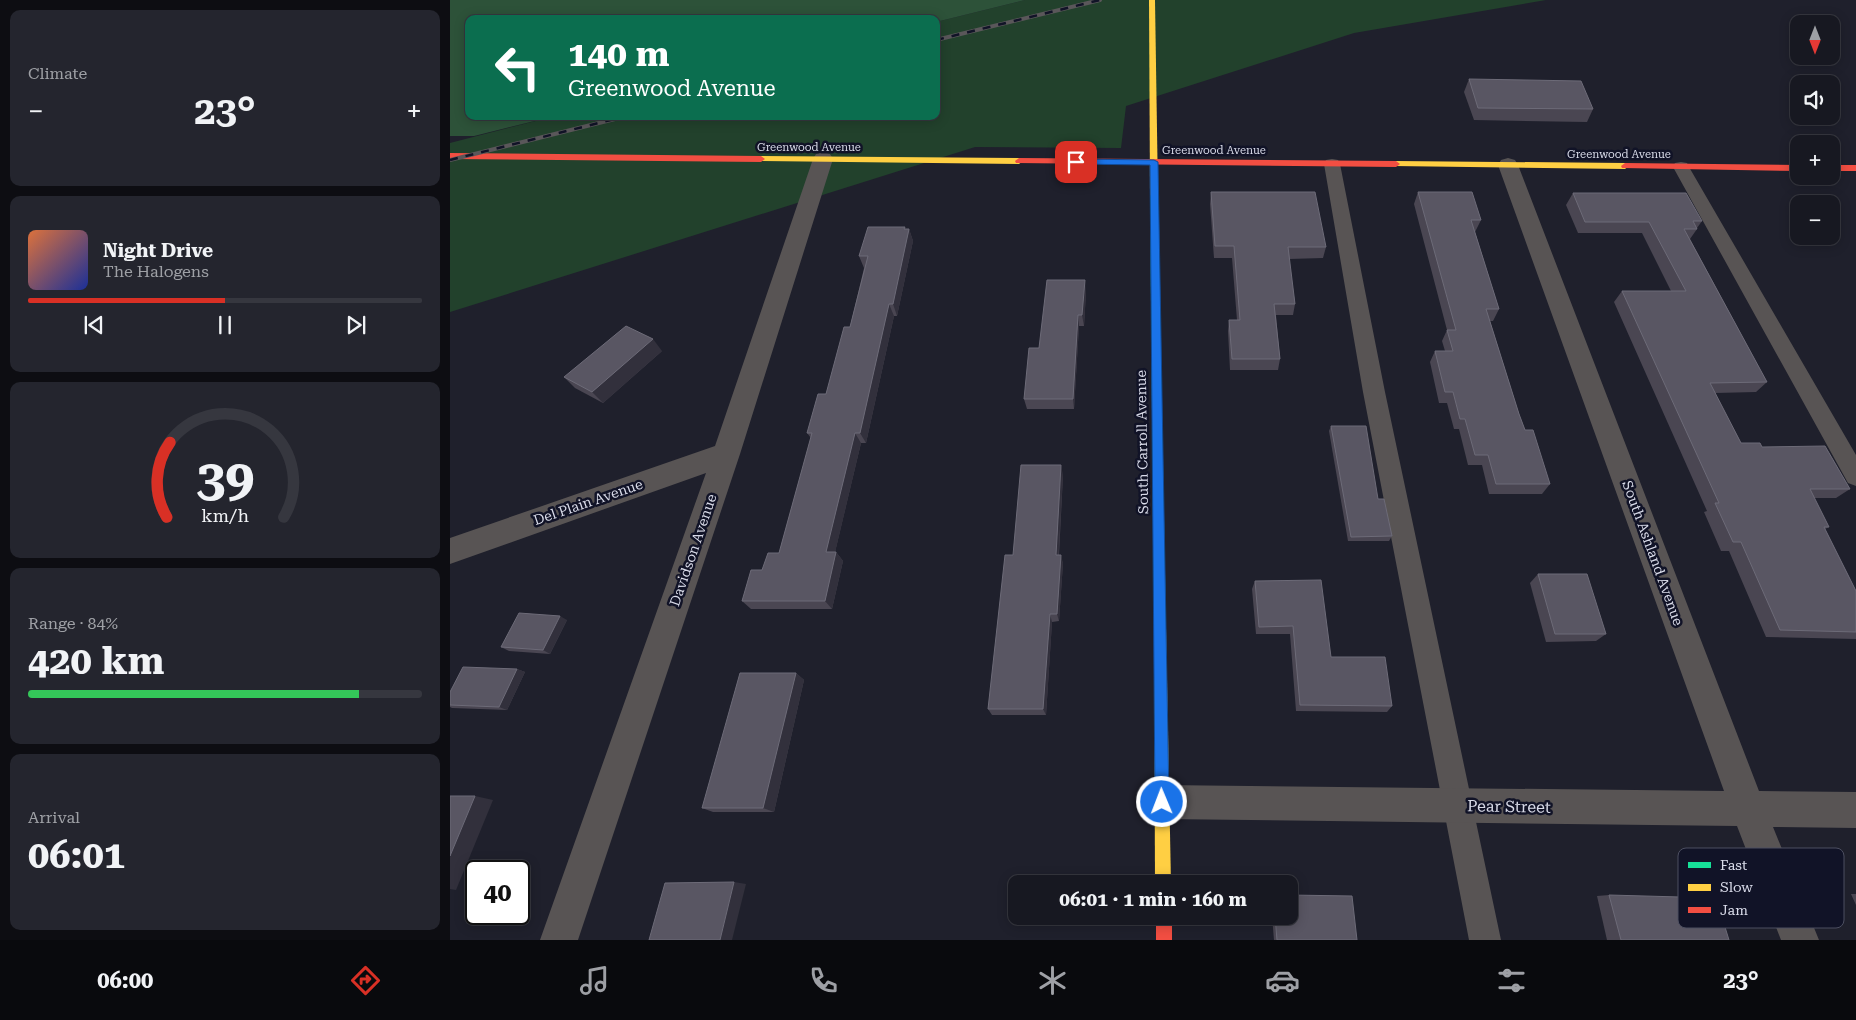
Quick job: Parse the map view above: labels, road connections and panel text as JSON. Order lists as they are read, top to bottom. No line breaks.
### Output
{"streets":{"street":["Greenwood Avenue","South Carroll Avenue","Del Plain Avenue","Davidson Avenue","South Ashland Avenue","Pear Street"]},"crossings":[["Greenwood Avenue","South Carroll Avenue"],["Greenwood Avenue","Davidson Avenue"],["Greenwood Avenue","South Ashland Avenue"],["South Carroll Avenue","Pear Street"],["Del Plain Avenue","Davidson Avenue"],["South Ashland Avenue","Pear Street"]],"legend":["Fast","Slow","Jam"],"north":"bottom","page":{"tile":["Climate",["Range · 84%","420 km"],["Arrival","06:01"]],"map_buttons":["+","−"],"turn":["140 m","Greenwood Avenue"],"heat":["−","23°","+"],"song":["Night Drive","The Halogens"],"limit":"40","trip":"06:01 · 1 min · 160 m","tabs":["06:00","23°"],"gauge":["39","km/h"]}}
